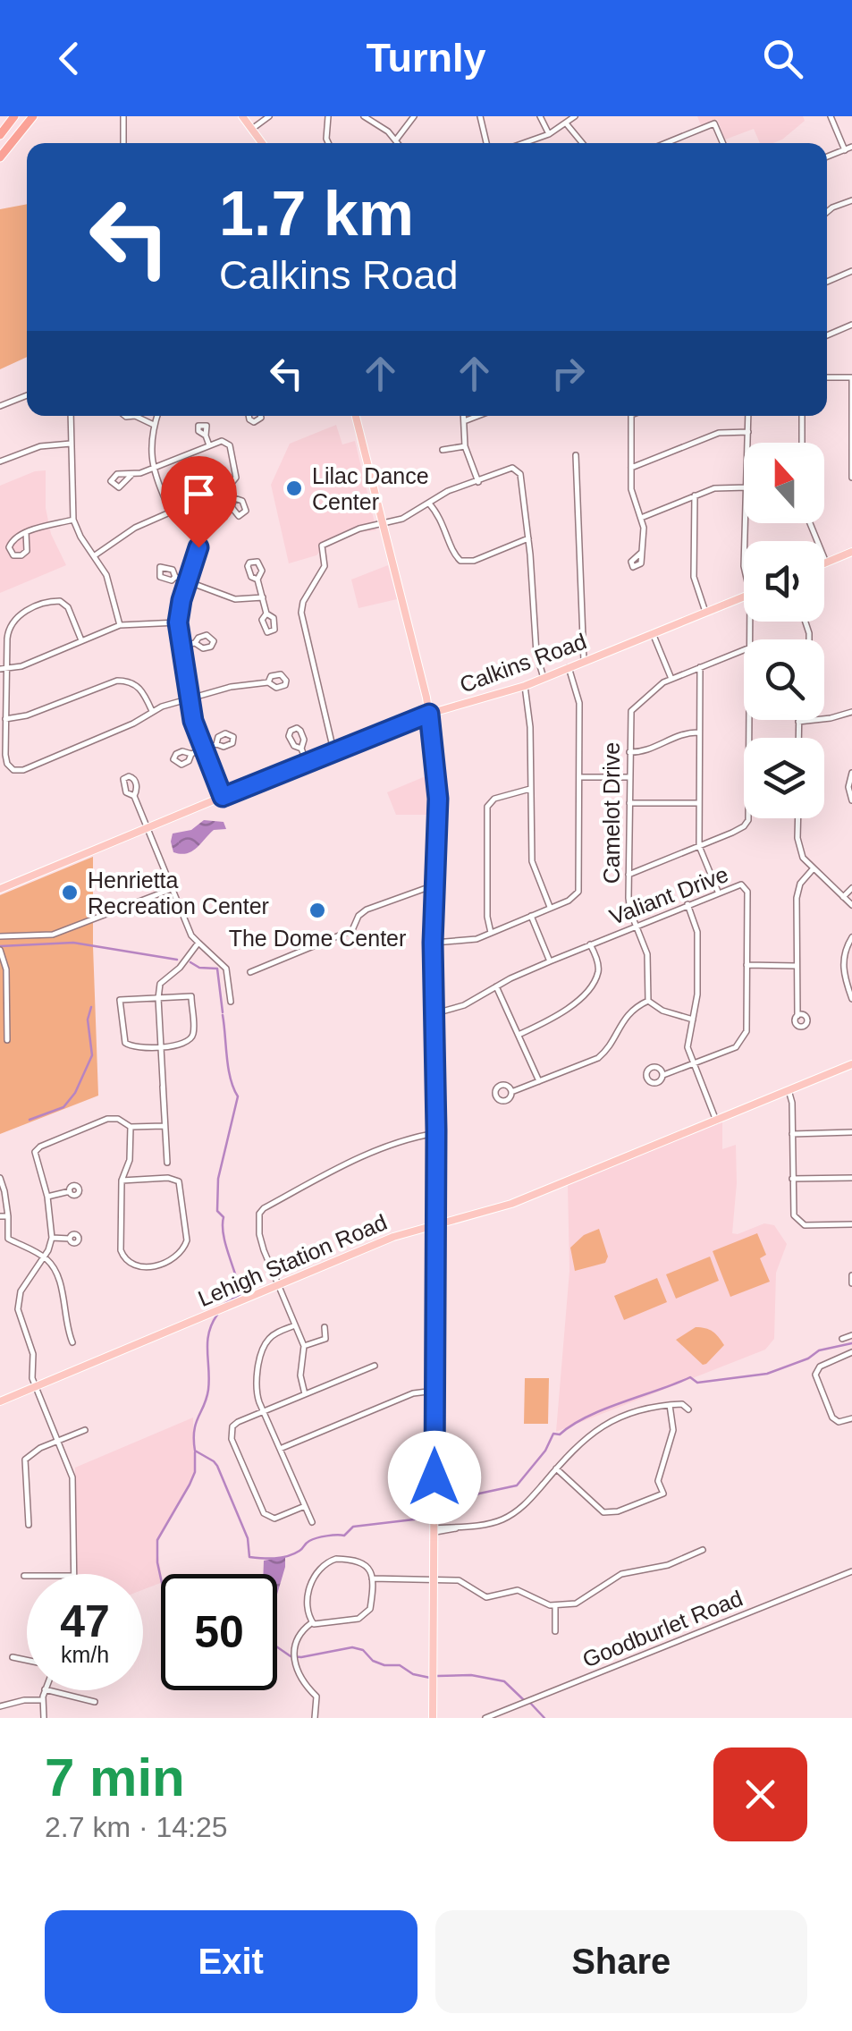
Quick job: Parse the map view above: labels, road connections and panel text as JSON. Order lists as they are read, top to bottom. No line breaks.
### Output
{"streets":{"main road":["Calkins Road","Lehigh Station Road"],"street":["Camelot Drive","Valiant Drive","Goodburlet Road"]},"crossings":[["Camelot Drive","Valiant Drive"]],"places":["Lilac Dance Center","Henrietta Recreation Center","The Dome Center"],"north":"top","page":{"header":"Turnly","turn":["1.7 km","Calkins Road"],"speed":"47 km/h","limit":"50","heading":["7 min","2.7 km · 14:25"],"buttons":["Exit","Share"]}}
